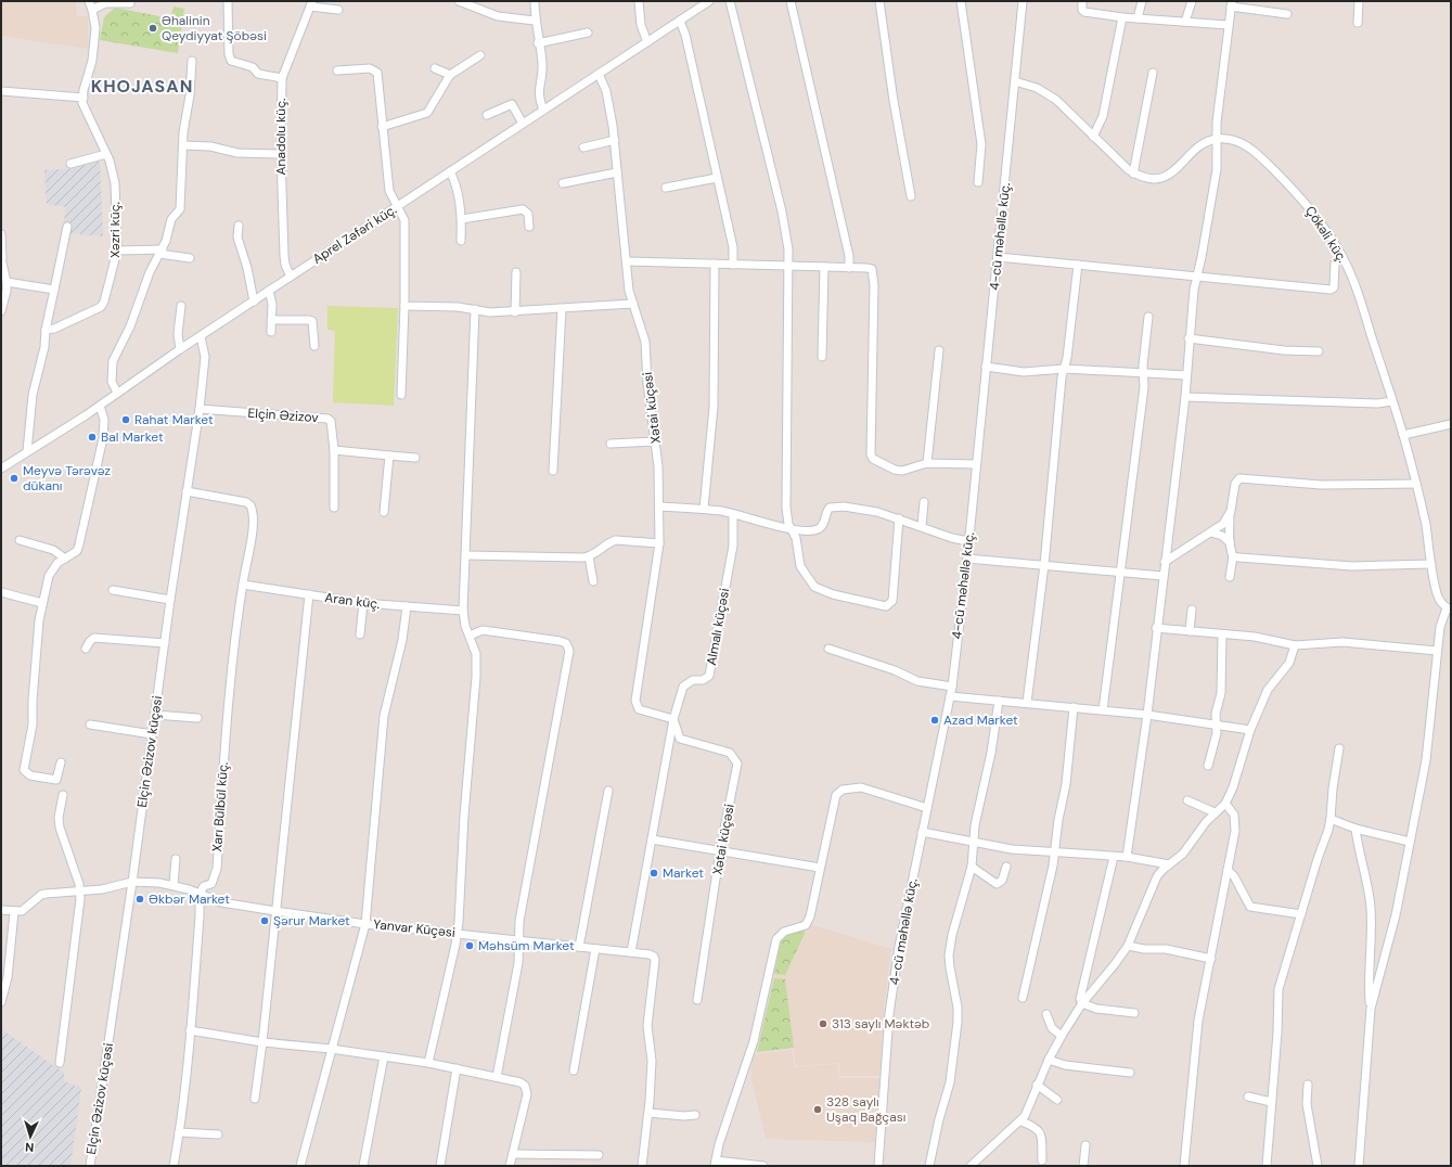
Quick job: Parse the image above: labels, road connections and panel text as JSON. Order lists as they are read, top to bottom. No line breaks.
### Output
{"streets":{"street":["Anadolu küç.","Xəzri küç.","Aprel Zəfəri küç.","Çökəli küç.","4-cü məhəllə küç.","Xətai küçəsi","Elçin Əzizov","Aran küç.","Almalı küçəsi","Elçin Əzizov küçəsi","Xarı Bülbül küç.","Yanvar Küçəsi"]},"crossings":[["Anadolu küç.","Aprel Zəfəri küç."],["Aprel Zəfəri küç.","Xətai küçəsi"],["Aprel Zəfəri küç.","Elçin Əzizov küçəsi"],["Xətai küçəsi","Almalı küçəsi"],["Elçin Əzizov","Elçin Əzizov küçəsi"],["Aran küç.","Xarı Bülbül küç."],["Elçin Əzizov küçəsi","Xarı Bülbül küç."],["Elçin Əzizov küçəsi","Yanvar Küçəsi"],["Xarı Bülbül küç.","Yanvar Küçəsi"]],"districts":["KHOJASAN"],"places":["Əhalinin Qeydiyyat Şöbəsi","Rahat Market","Bal Market","Meyvə Tərəvəz dükanı","Azad Market","Market","Əkbər Market","Şərur Market","Məhsüm Market","313 saylı Məktəb","328 saylı Uşaq Bağçası"],"north":"bottom"}
